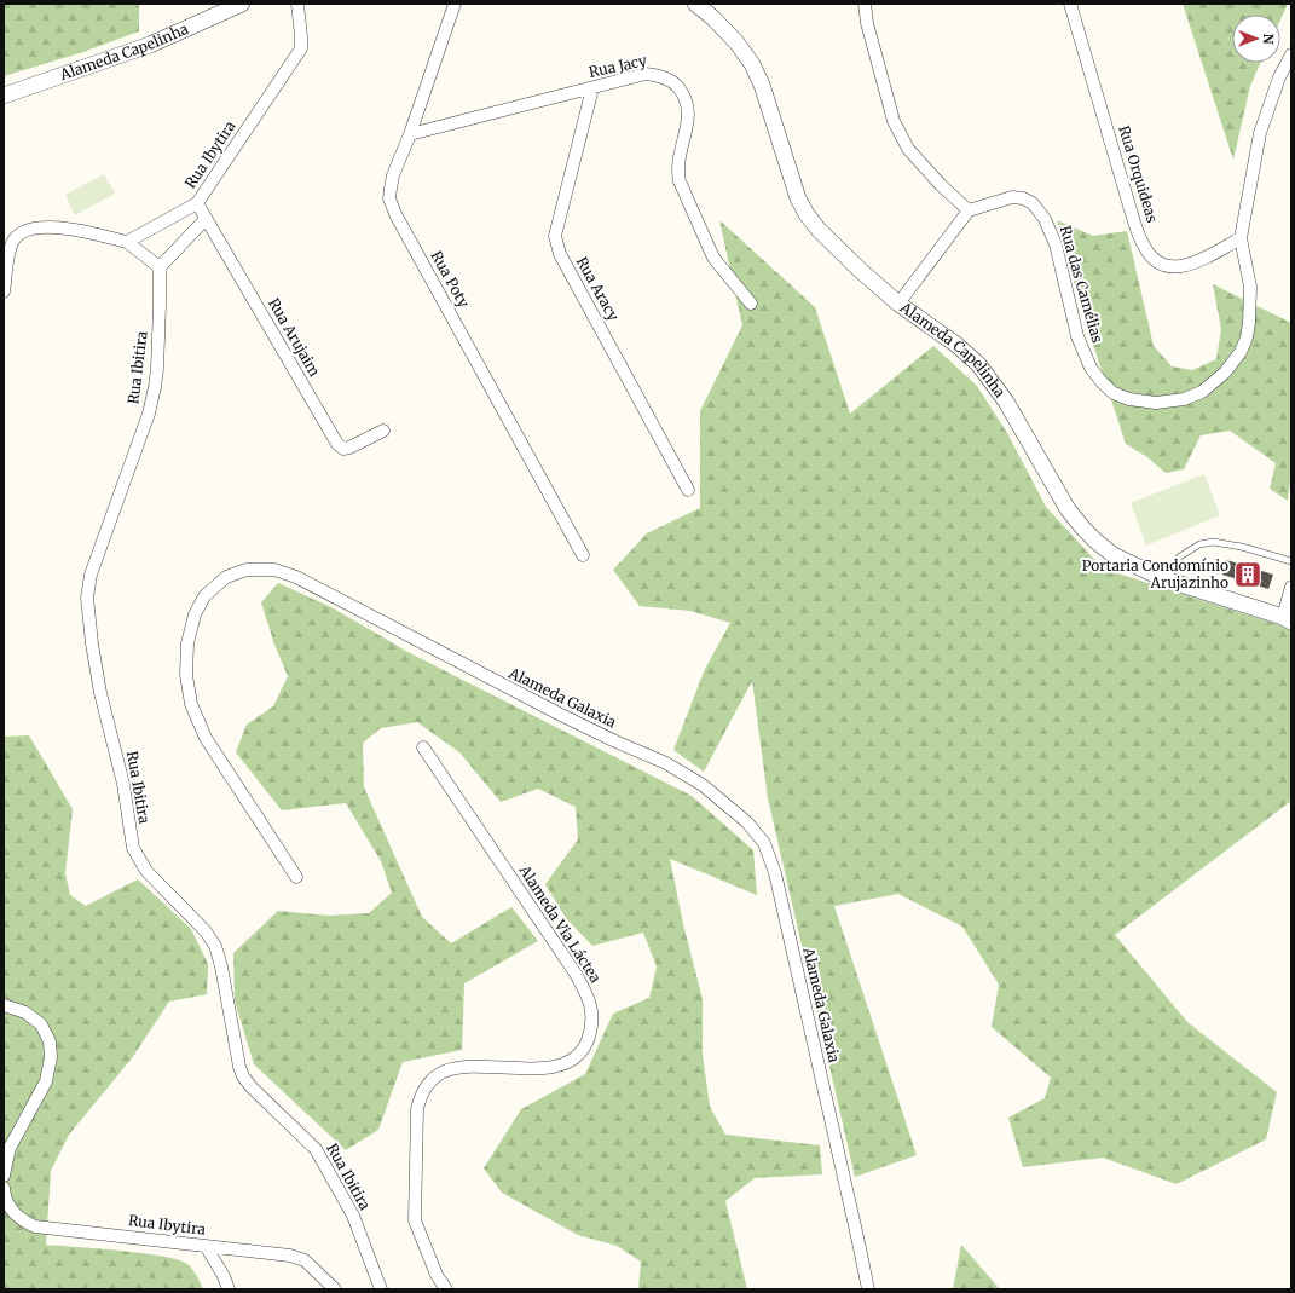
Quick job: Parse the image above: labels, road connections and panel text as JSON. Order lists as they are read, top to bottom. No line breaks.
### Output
{"streets":{"street":["Alameda Capelinha","Rua Jacy","Rua Ibytira","Rua Orquideas","Rua Poty","Rua das Camélias","Rua Aracy","Rua Arujaim","Rua Ibitira","Alameda Galaxia","Alameda Via Láctea"]},"crossings":[["Rua Jacy","Rua Poty"],["Rua Jacy","Rua Aracy"],["Rua Ibytira","Rua Arujaim"],["Rua Orquideas","Rua das Camélias"]],"places":{"building":["Portaria Condomínio Arujazinho"]},"north":"right"}
